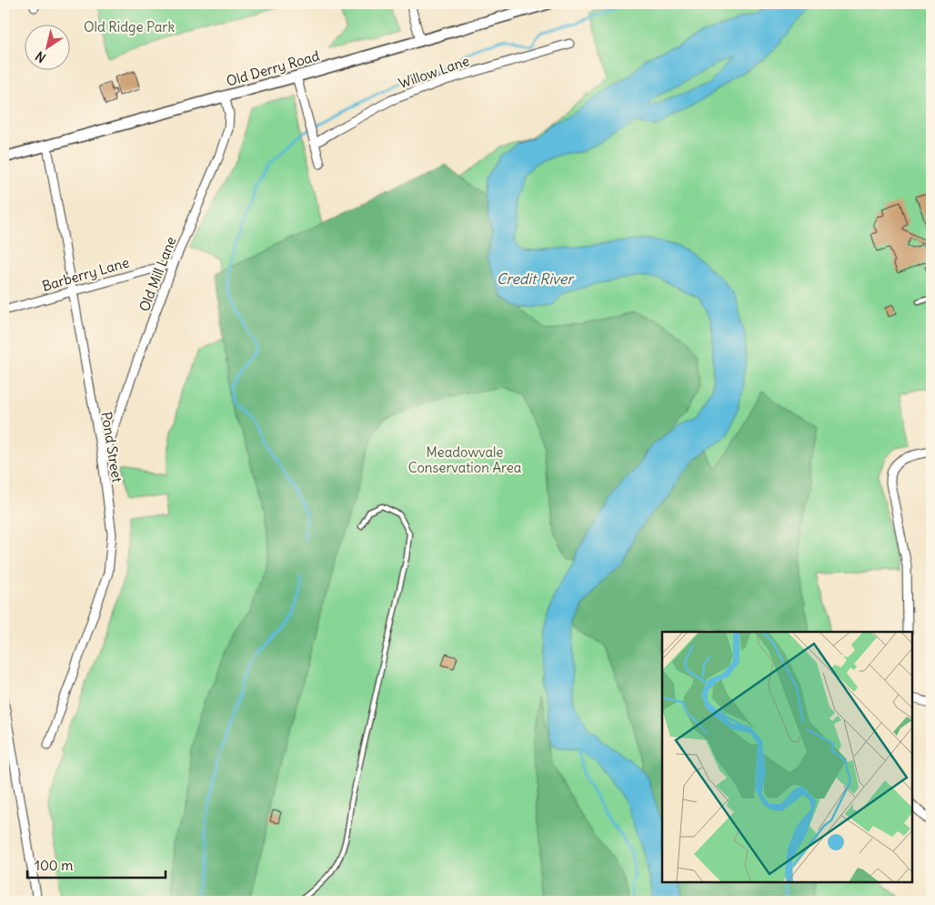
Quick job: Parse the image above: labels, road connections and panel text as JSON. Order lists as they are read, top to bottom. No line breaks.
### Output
{"streets":{"street":["Old Derry Road","Willow Lane","Barberry Lane","Old Mill Lane","Pond Street"]},"crossings":[["Old Derry Road","Old Mill Lane"],["Old Derry Road","Pond Street"],["Barberry Lane","Old Mill Lane"],["Barberry Lane","Pond Street"],["Old Mill Lane","Pond Street"]],"water":["Credit River"],"parks":["Old Ridge Park","Meadowvale Conservation Area"],"scale_bar":"100 m","north":"bottom left"}
